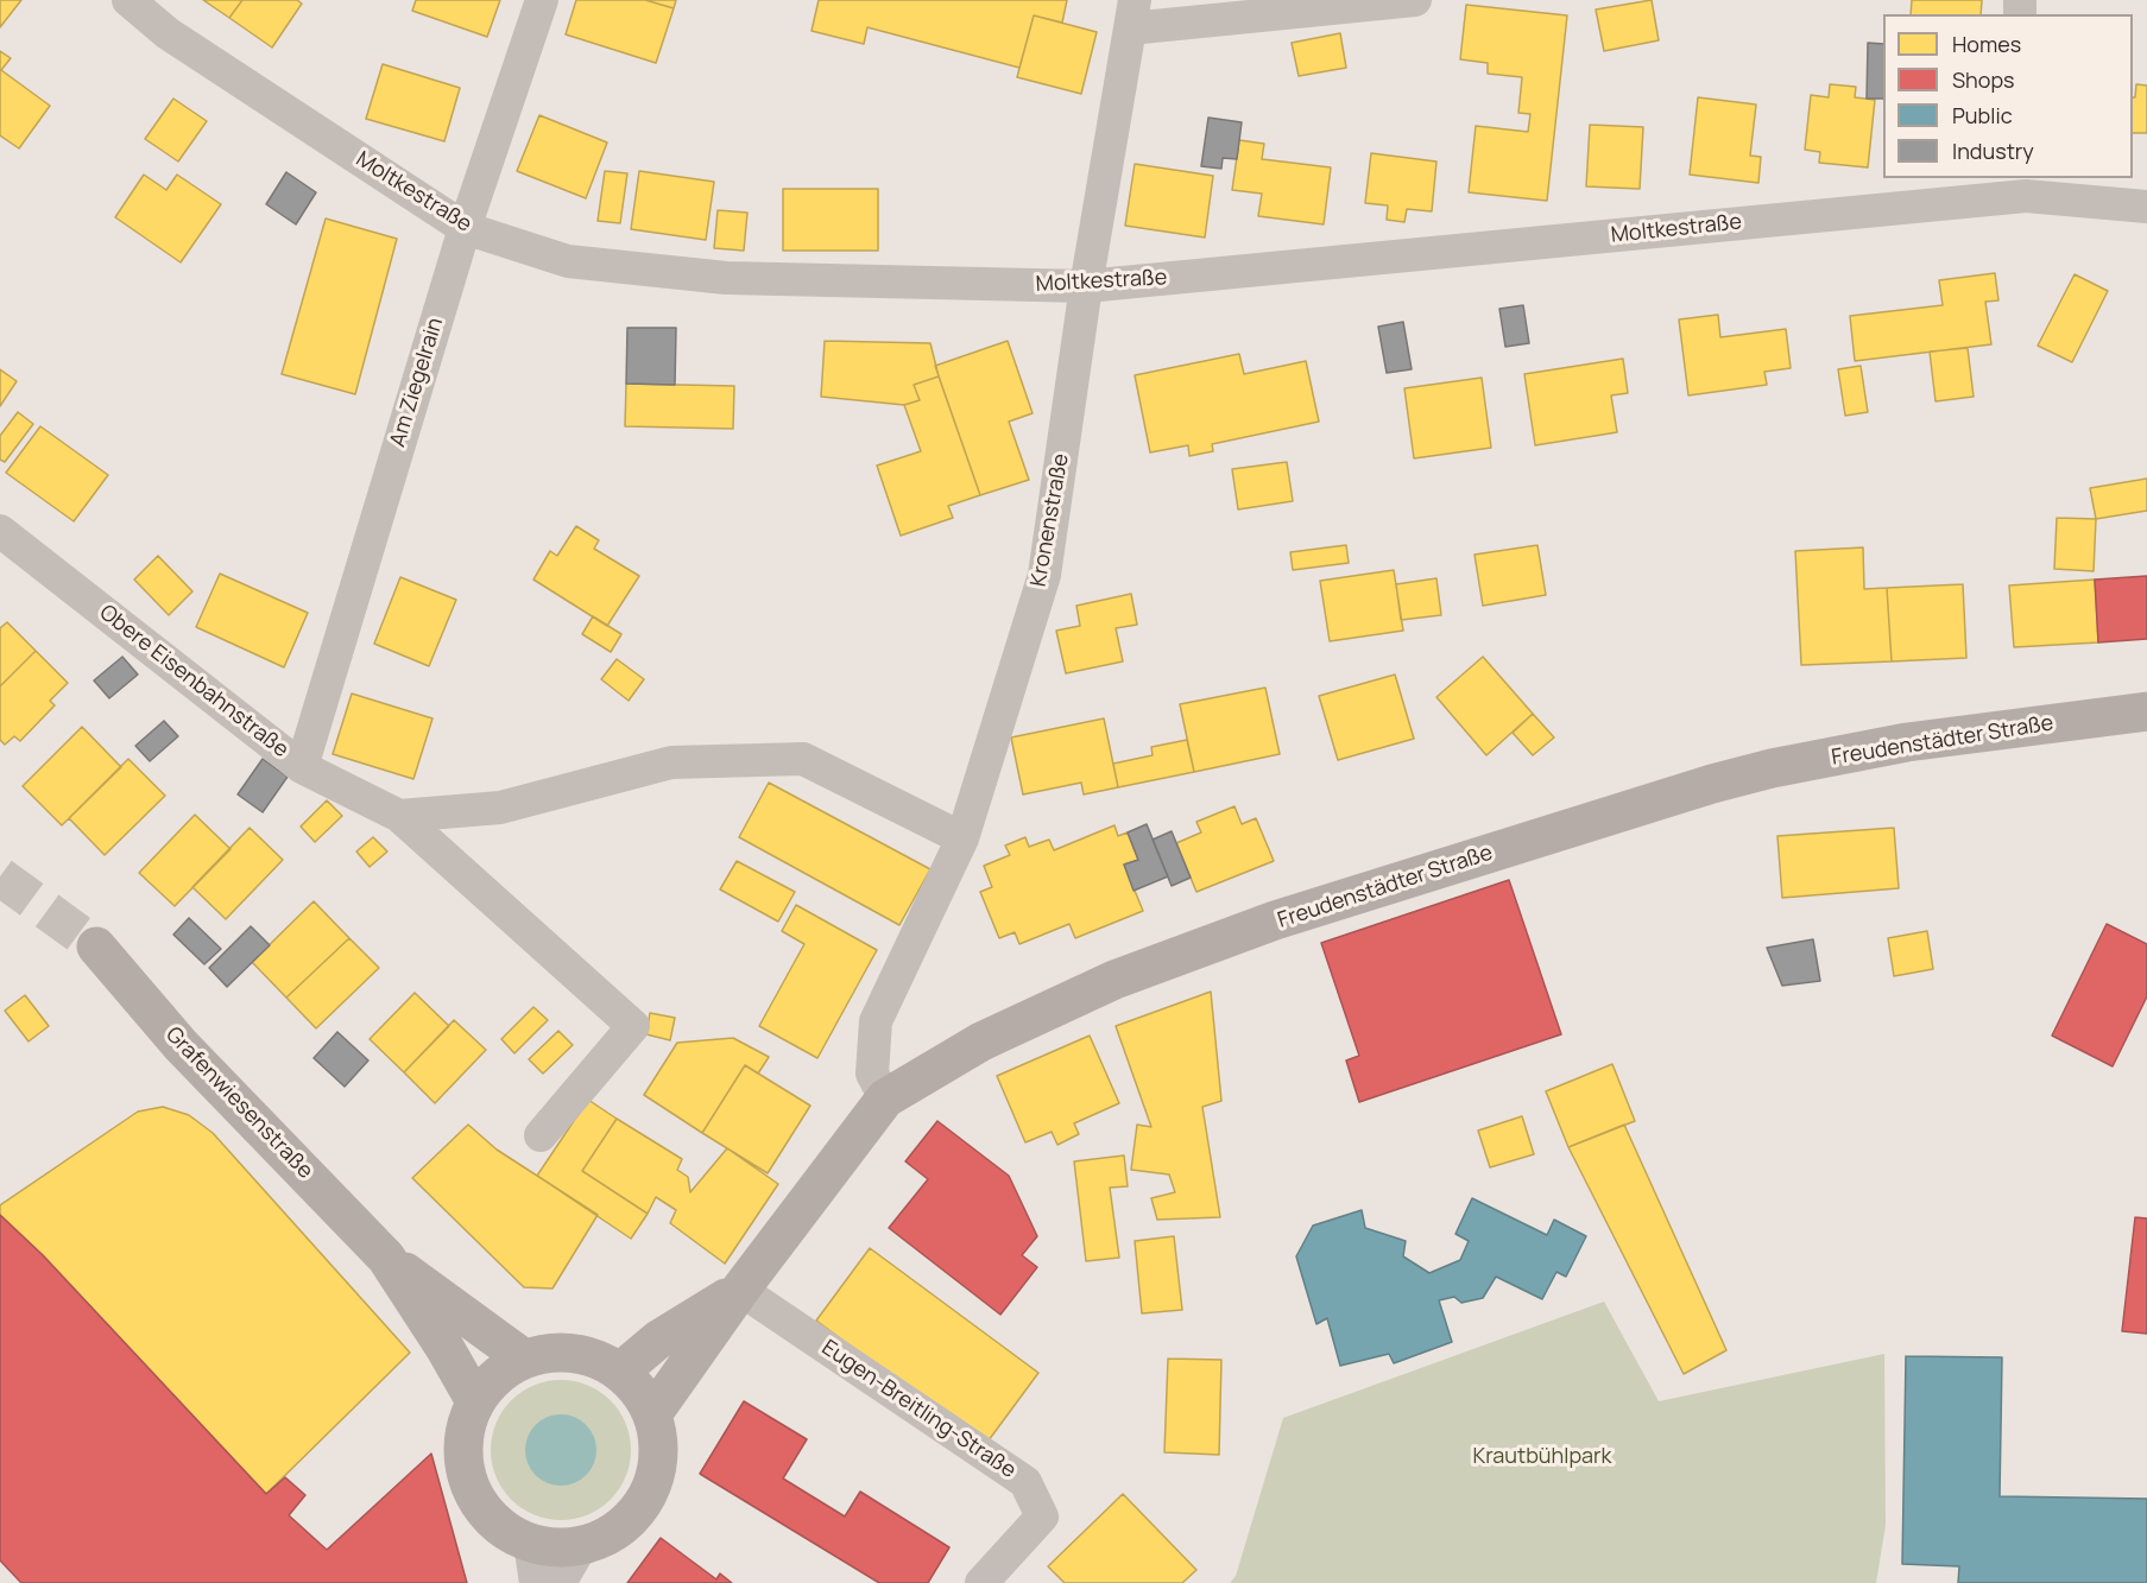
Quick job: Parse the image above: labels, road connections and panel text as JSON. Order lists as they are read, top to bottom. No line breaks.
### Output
{"streets":{"street":["Moltkestraße","Am Ziegelrain","Kronenstraße","Obere Eisenbahnstraße","Freudenstädter Straße","Grafenwiesenstraße","Eugen-Breitling-Straße"]},"crossings":[["Moltkestraße","Am Ziegelrain"],["Moltkestraße","Kronenstraße"],["Am Ziegelrain","Obere Eisenbahnstraße"],["Kronenstraße","Freudenstädter Straße"],["Freudenstädter Straße","Grafenwiesenstraße"],["Freudenstädter Straße","Eugen-Breitling-Straße"]],"parks":["Krautbühlpark"],"legend":["Homes","Shops","Public","Industry"]}
